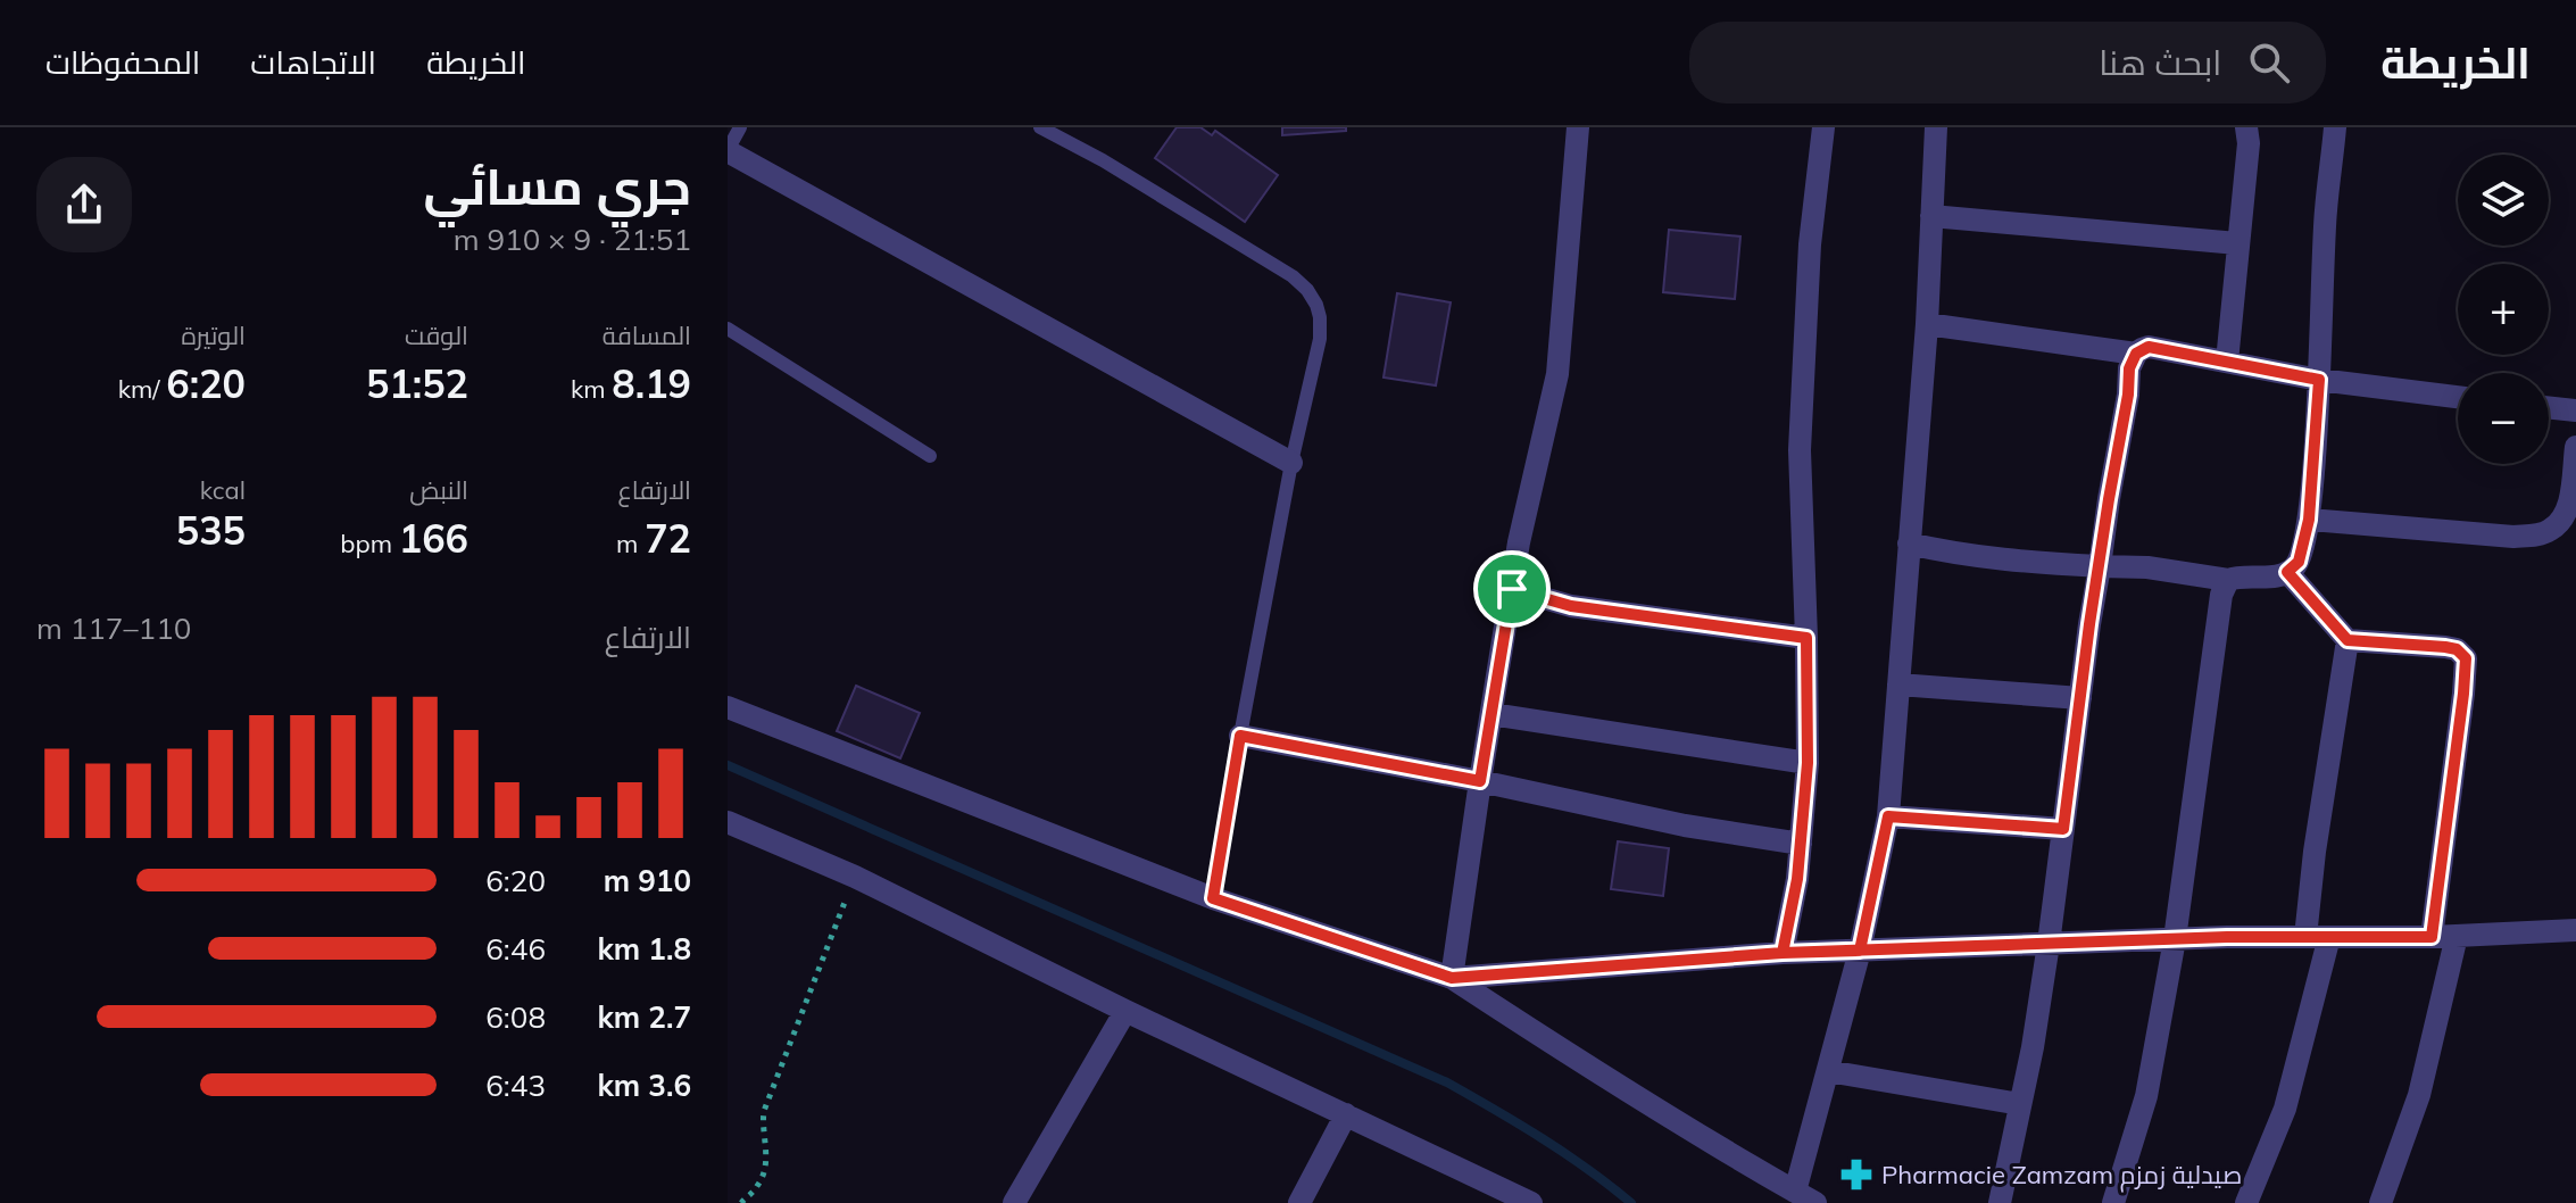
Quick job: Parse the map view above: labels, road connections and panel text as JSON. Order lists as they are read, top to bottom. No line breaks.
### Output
{"places":{"pharmacy":["Pharmacie Zamzam صيدلية زمزم"]},"page":{"header":"الخريطة","search":"ابحث هنا","nav":["الخريطة","الاتجاهات","المحفوظات"],"heading":["جري مسائي","21:51 · 9 × 910 m"],"map_buttons":["+","−"],"stats":[["المسافة","8.19 km"],["الوقت","51:52"],["الوتيرة","6:20 /km"],["الارتفاع","72 m"],["النبض","166 bpm"],["kcal","535"]],"chart":["الارتفاع","110–117 m"],"list":[{"name":"910 m","note":"6:20"},{"name":"1.8 km","note":"6:46"},{"name":"2.7 km","note":"6:08"},{"name":"3.6 km","note":"6:43"}]}}
